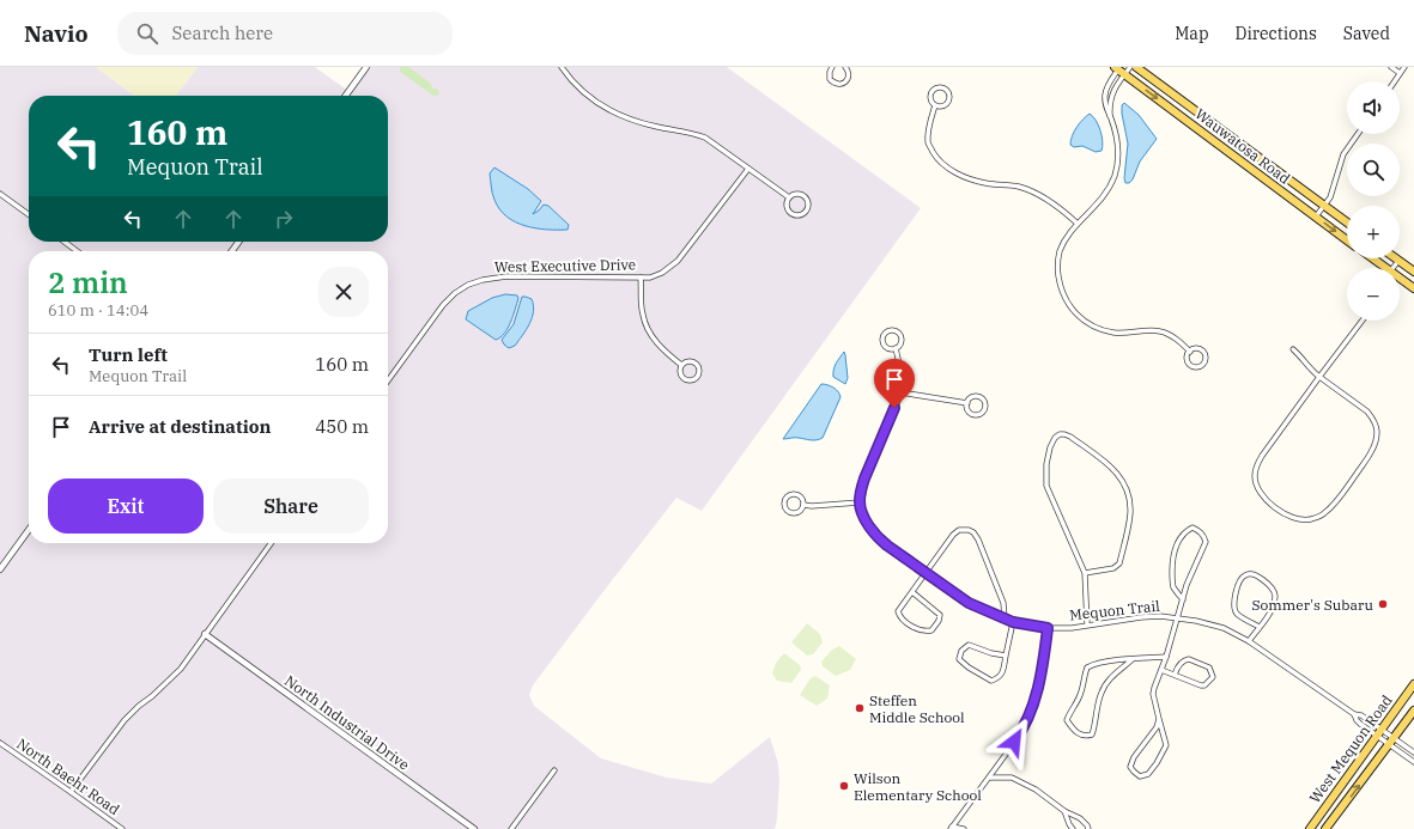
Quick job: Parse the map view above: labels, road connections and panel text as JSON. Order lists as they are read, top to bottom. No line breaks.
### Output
{"streets":{"main road":["Wauwatosa Road","West Mequon Road"],"street":["West Executive Drive","Mequon Trail","North Industrial Drive","North Baehr Road"]},"crossings":[["Mequon Trail","West Mequon Road"]],"places":["Sommer's Subaru","Steffen Middle School","Wilson Elementary School"],"page":{"header":"Navio","search":"Search here","nav":["Map","Directions","Saved"],"map_buttons":["+","−"],"turn":["160 m","Mequon Trail"],"heading":["2 min","610 m · 14:04"],"list":[{"name":"Turn left","note":"Mequon Trail","value":"160 m"},{"name":"Arrive at destination","value":"450 m"}],"buttons":["Exit","Share"]}}
